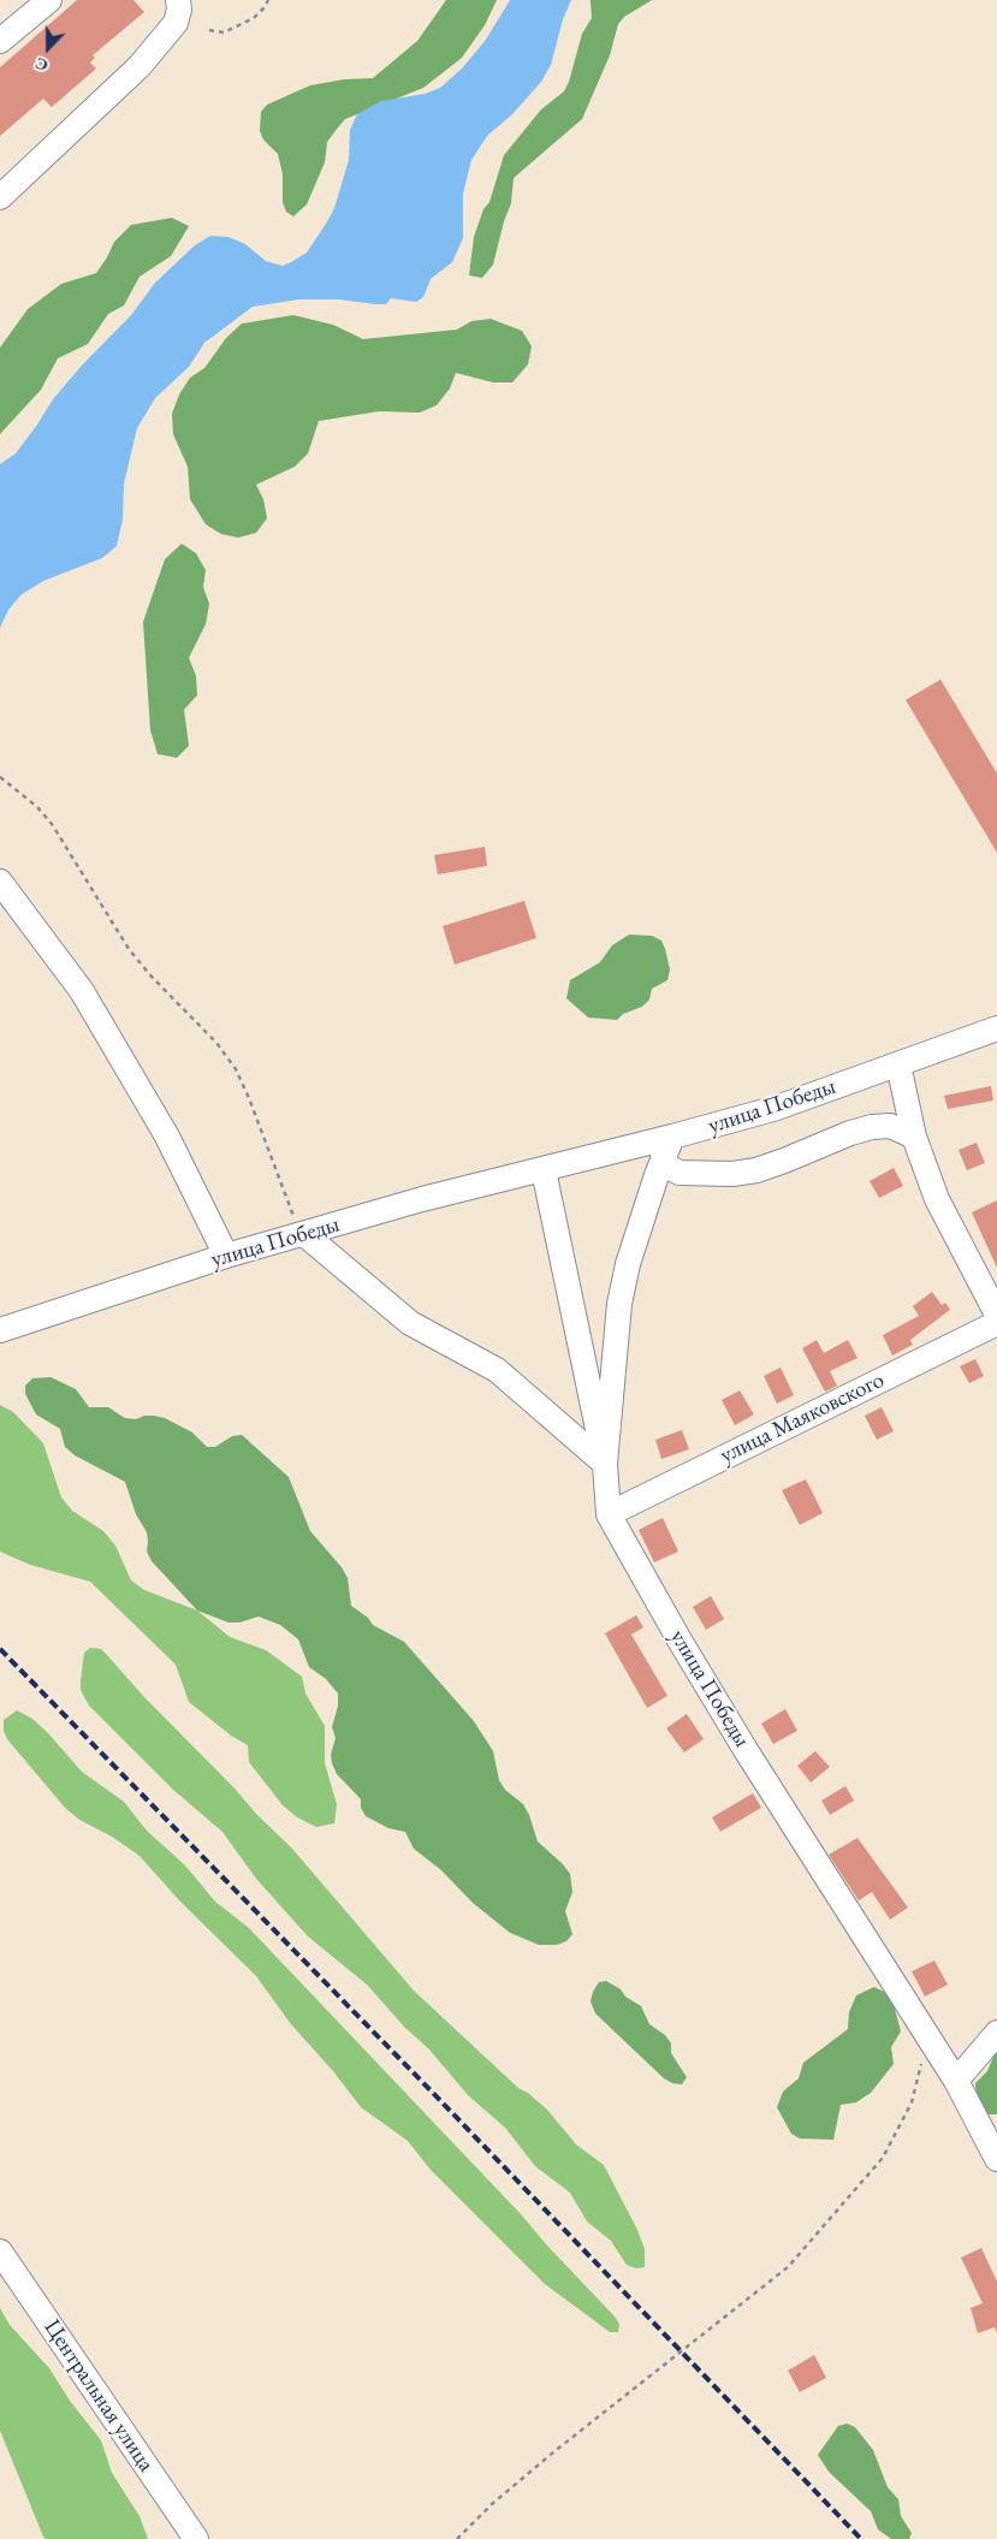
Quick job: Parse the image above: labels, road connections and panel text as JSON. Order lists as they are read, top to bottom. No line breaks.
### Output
{"streets":{"street":["улица Победы","улица Маяковского","Центральная улица"]},"crossings":[["улица Победы","улица Маяковского"]],"north":"bottom"}
